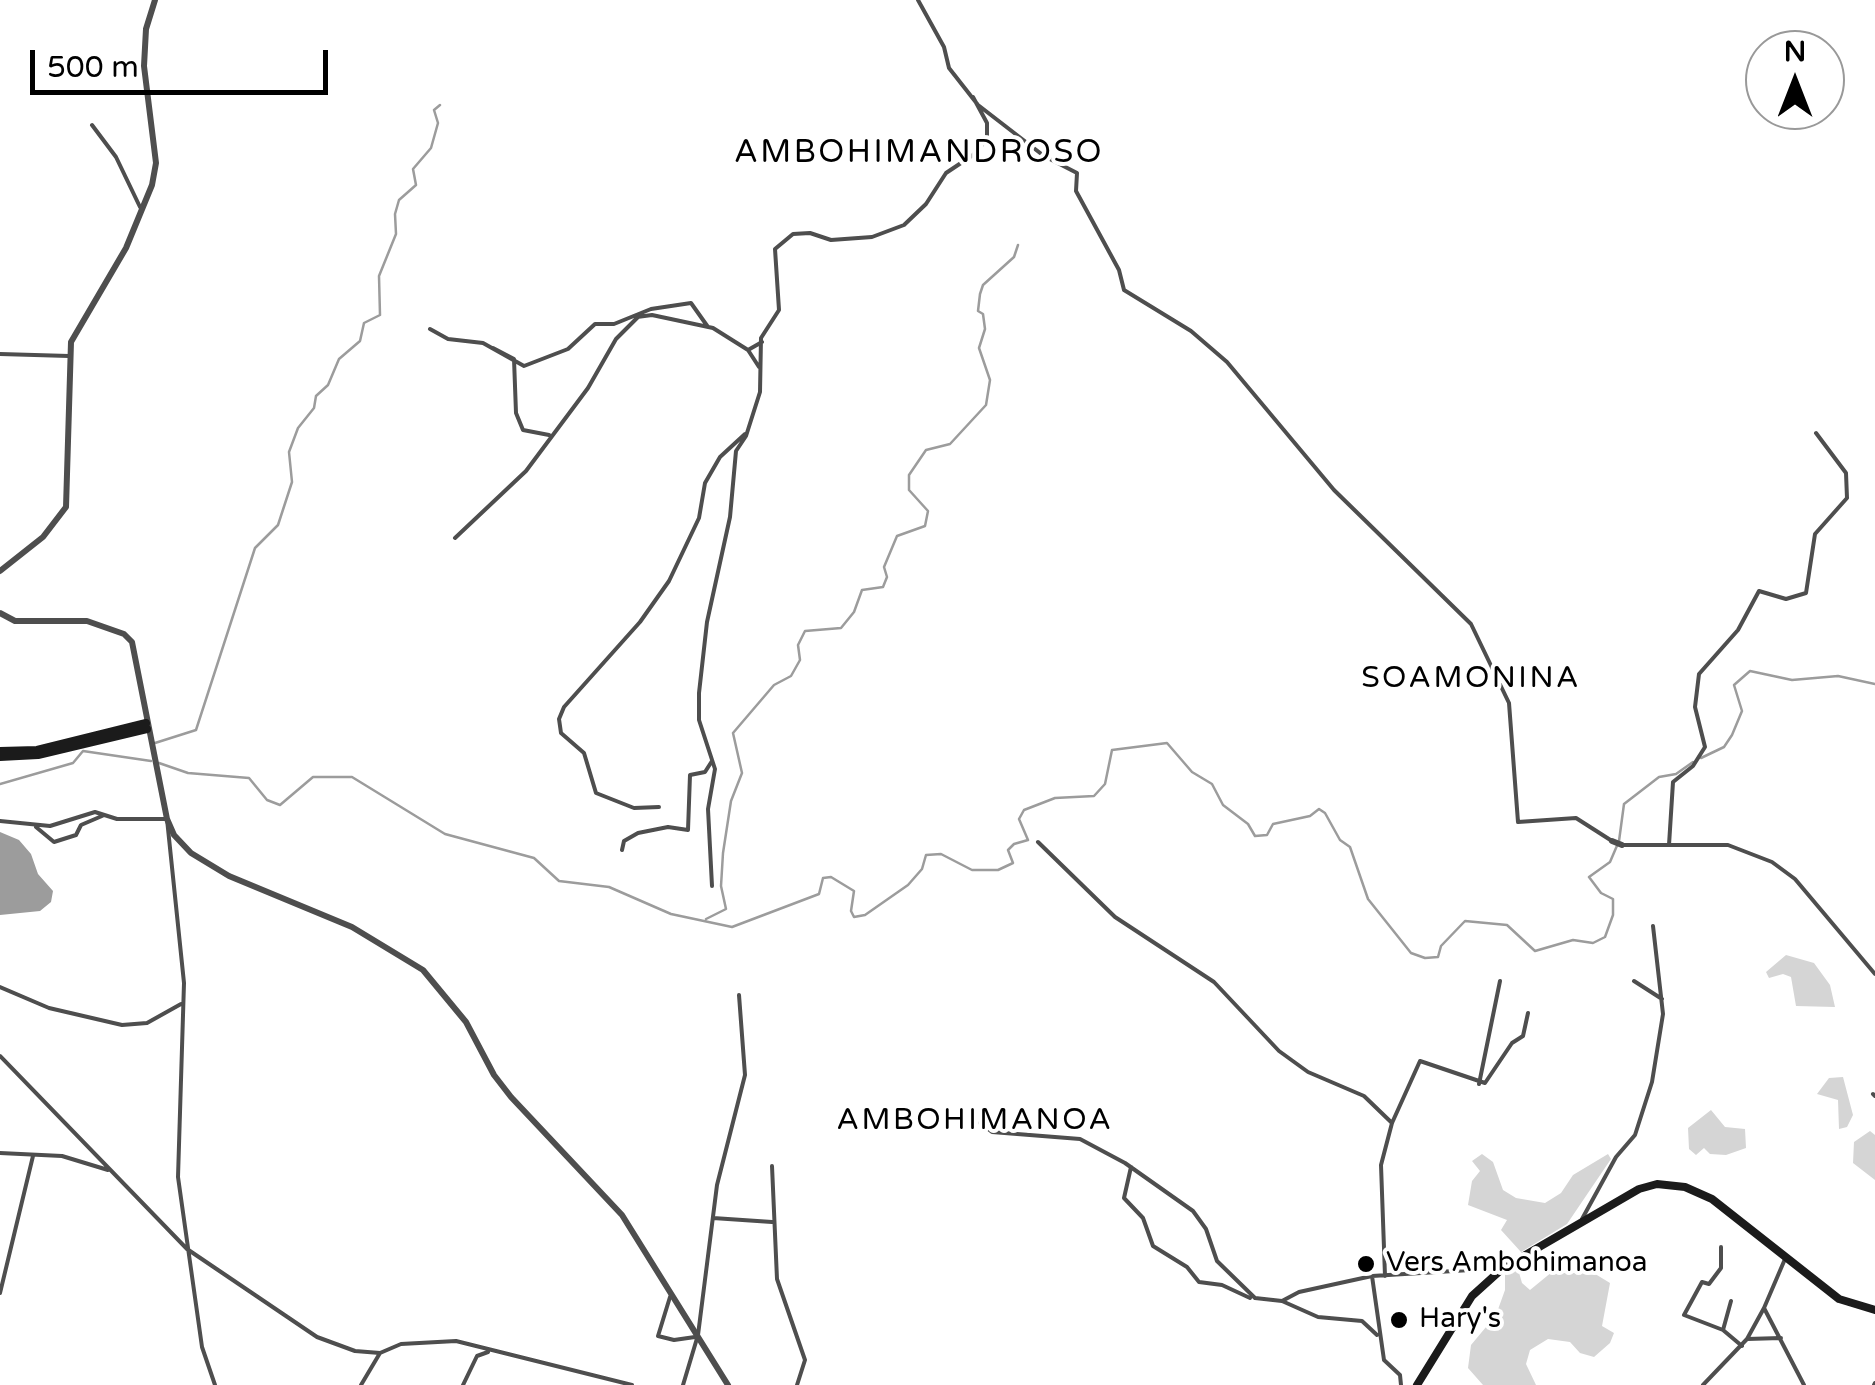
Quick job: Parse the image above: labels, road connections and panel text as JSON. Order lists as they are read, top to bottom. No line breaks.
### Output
{"districts":["AMBOHIMANDROSO","SOAMONINA","AMBOHIMANOA"],"places":["Vers Ambohimanoa","Hary's"],"scale_bar":"500 m","north":"top"}
